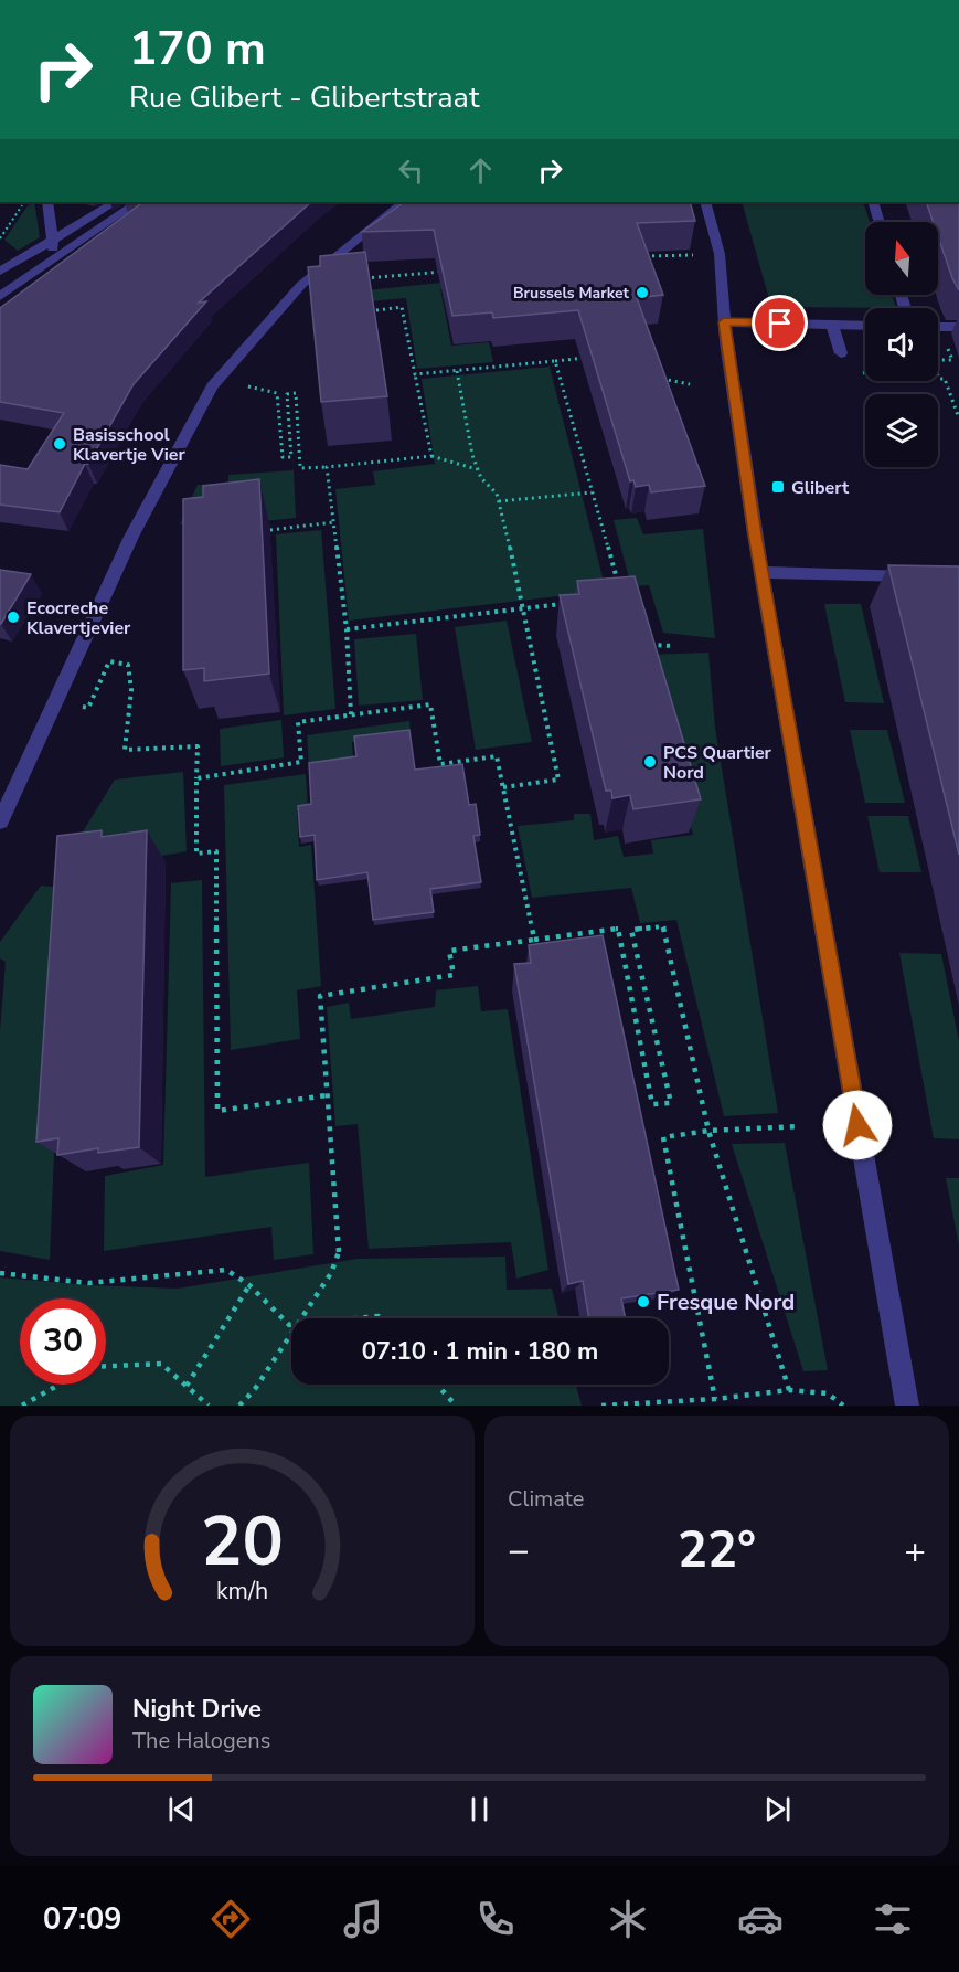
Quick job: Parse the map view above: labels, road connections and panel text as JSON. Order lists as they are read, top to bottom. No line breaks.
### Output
{"places":{"other":["Brussels Market","Basisschool Klavertje Vier","Ecocreche Klavertjevier","PCS Quartier Nord","Fresque Nord"],"transit":["Glibert"]},"north":"top","page":{"turn":["170 m","Rue Glibert - Glibertstraat"],"limit":"30","trip":"07:10 · 1 min · 180 m","tile":"Climate","heat":["−","22°","+"],"song":["Night Drive","The Halogens"],"tabs":"07:09","gauge":["20","km/h"]}}
